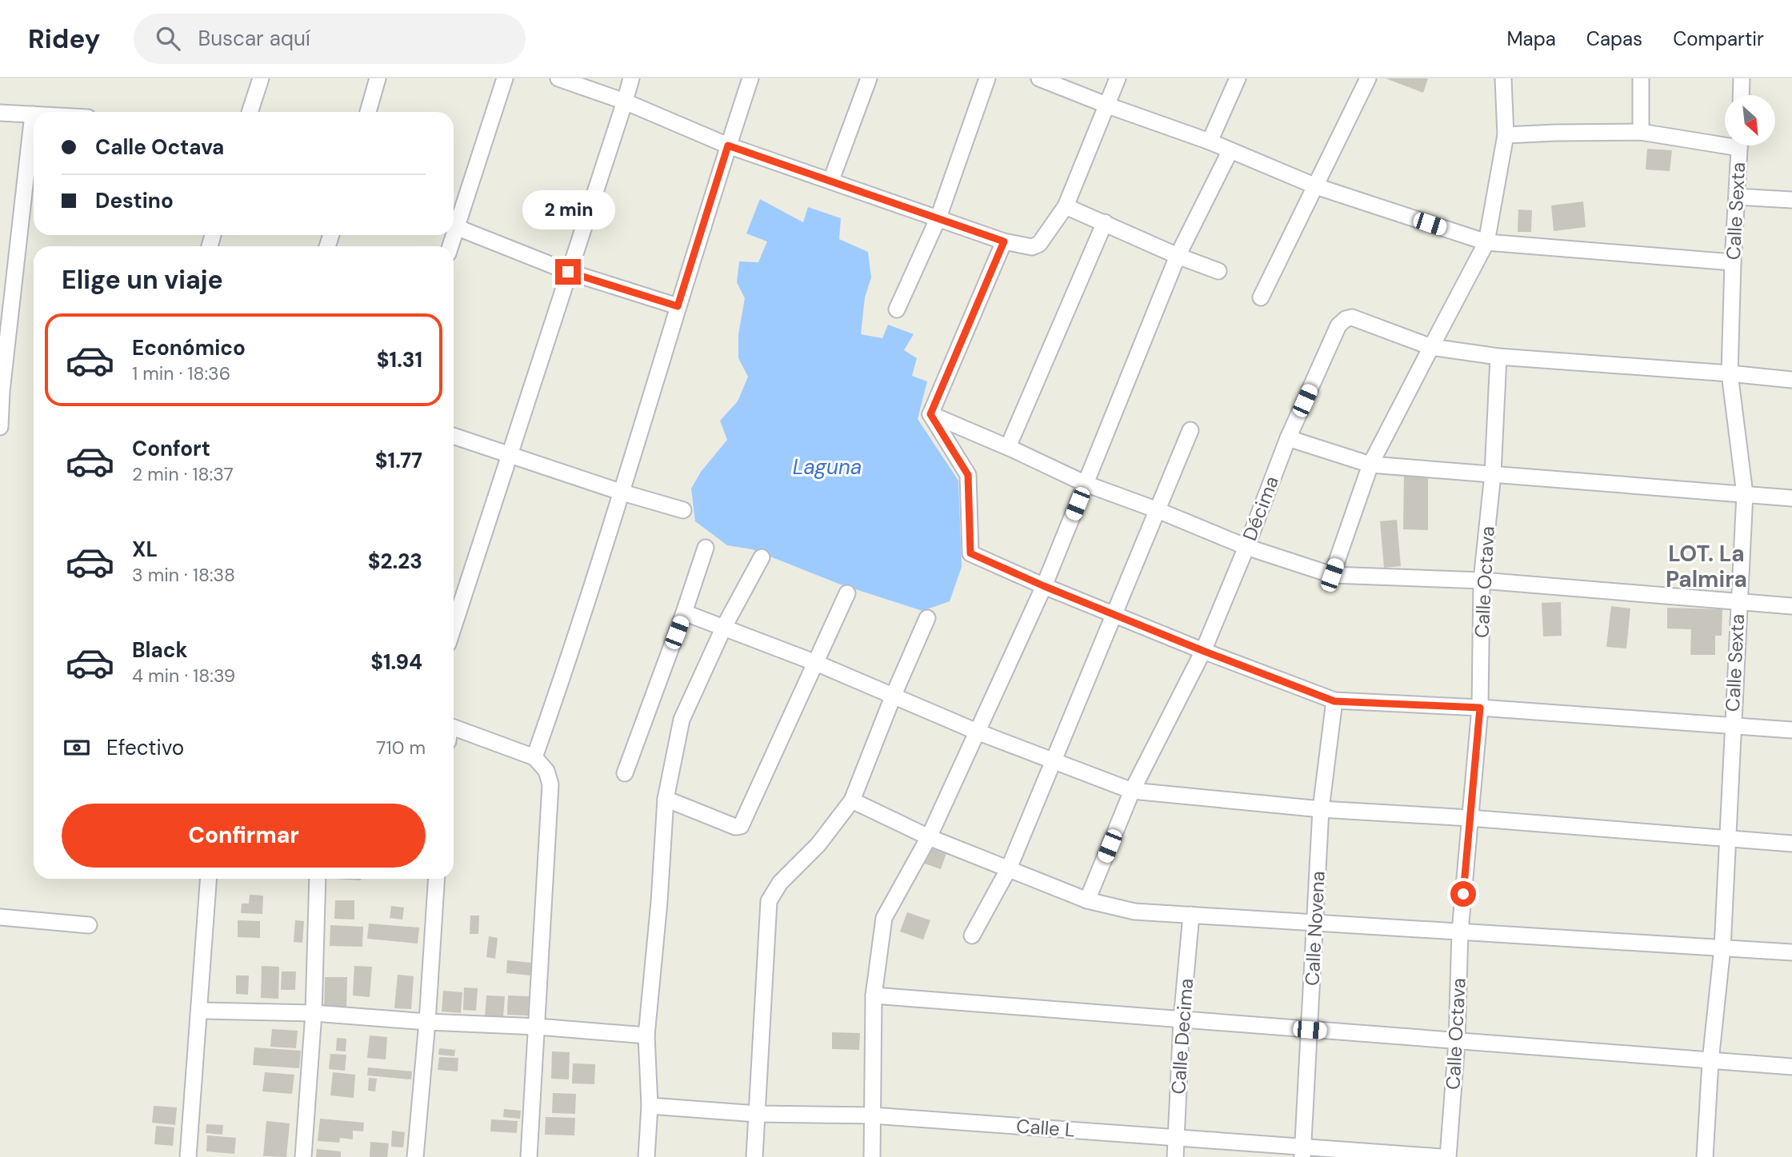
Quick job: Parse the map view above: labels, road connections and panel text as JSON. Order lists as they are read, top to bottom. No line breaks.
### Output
{"streets":{"street":["Calle Sexta","Décima","Calle Octava","Calle Novena","Calle Decima","Calle L"]},"crossings":[["Calle Novena","Calle L"],["Calle Decima","Calle L"]],"districts":["LOT. La Palmira"],"water":["Laguna"],"north":"bottom right","page":{"header":"Ridey","search":"Buscar aquí","nav":["Mapa","Capas","Compartir"],"banner":["Calle Octava","Destino"],"bubble":"2 min","heading":"Elige un viaje","list":[{"name":"Económico","note":"1 min · 18:36","value":"$1.31"},{"name":"Confort","note":"2 min · 18:37","value":"$1.77"},{"name":"XL","note":"3 min · 18:38","value":"$2.23"},{"name":"Black","note":"4 min · 18:39","value":"$1.94"}],"pay":["Efectivo","710 m"],"buttons":"Confirmar"}}
